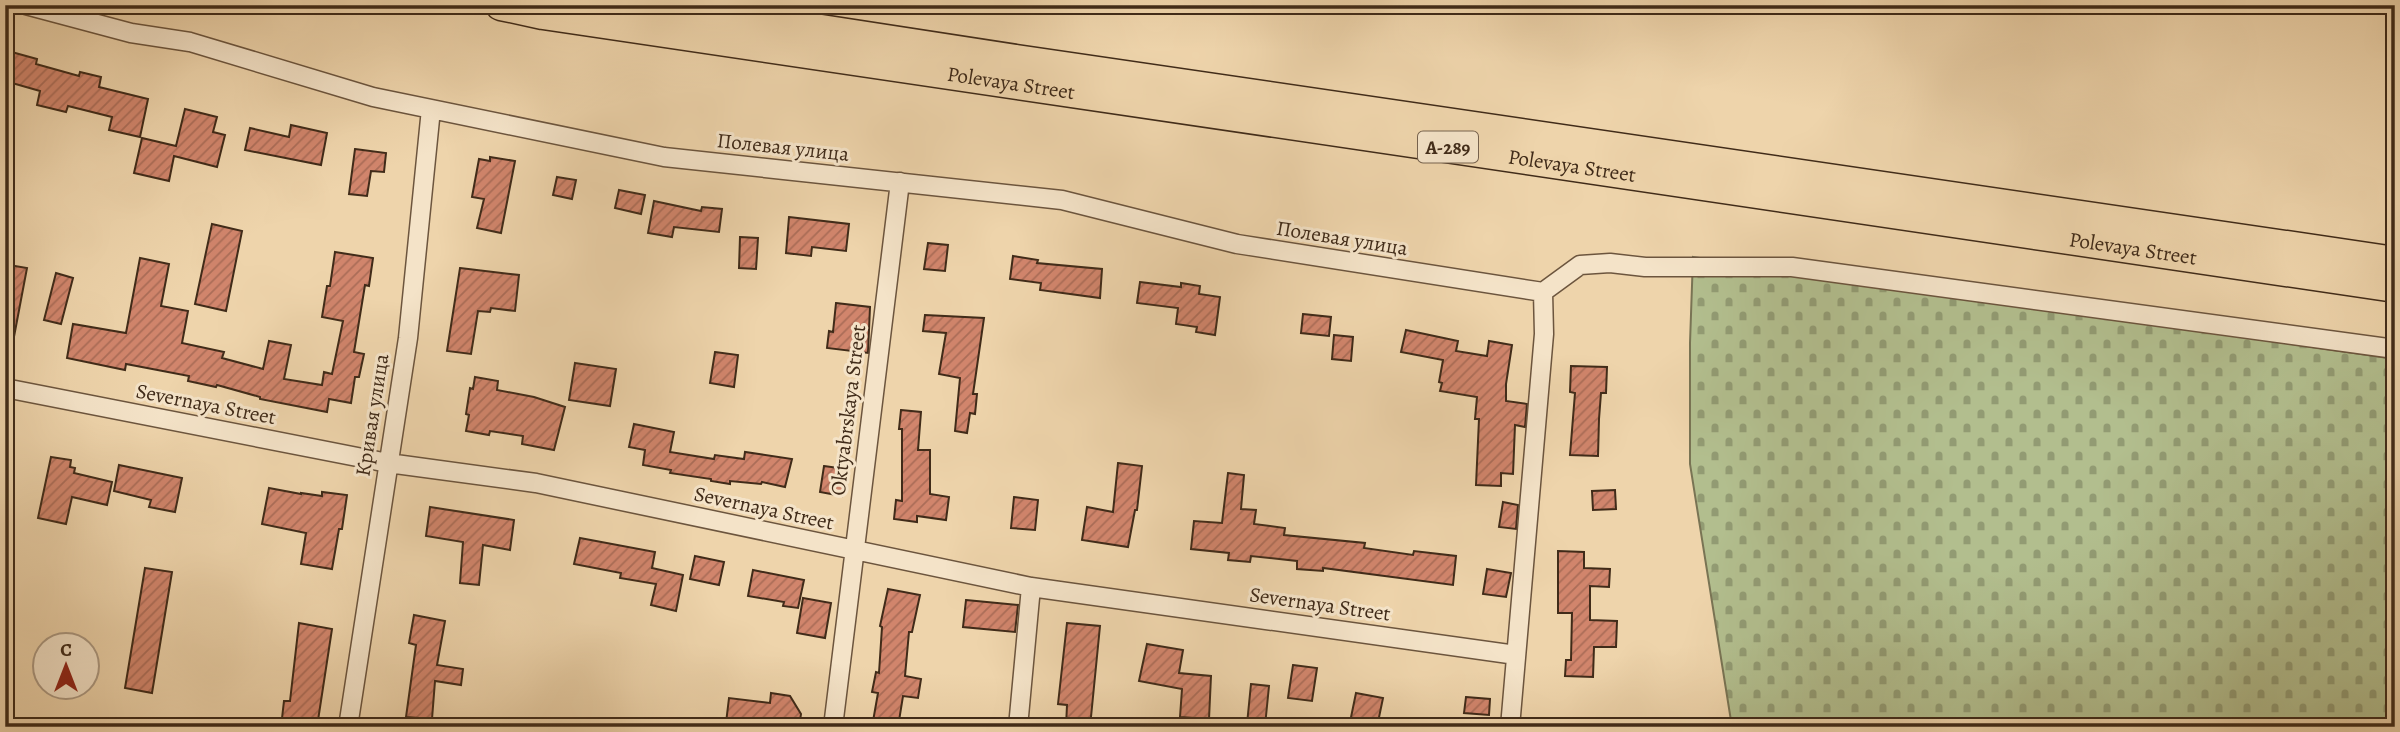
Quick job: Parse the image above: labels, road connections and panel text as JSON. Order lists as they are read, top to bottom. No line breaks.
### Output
{"streets":{"highway":["Polevaya Street","А-289"],"street":["Полевая улица","Severnaya Street","Oktyabrskaya Street","Кривая улица"]},"crossings":[["Полевая улица","Oktyabrskaya Street"],["Полевая улица","Кривая улица"],["Severnaya Street","Oktyabrskaya Street"],["Severnaya Street","Кривая улица"]],"north":"top"}
